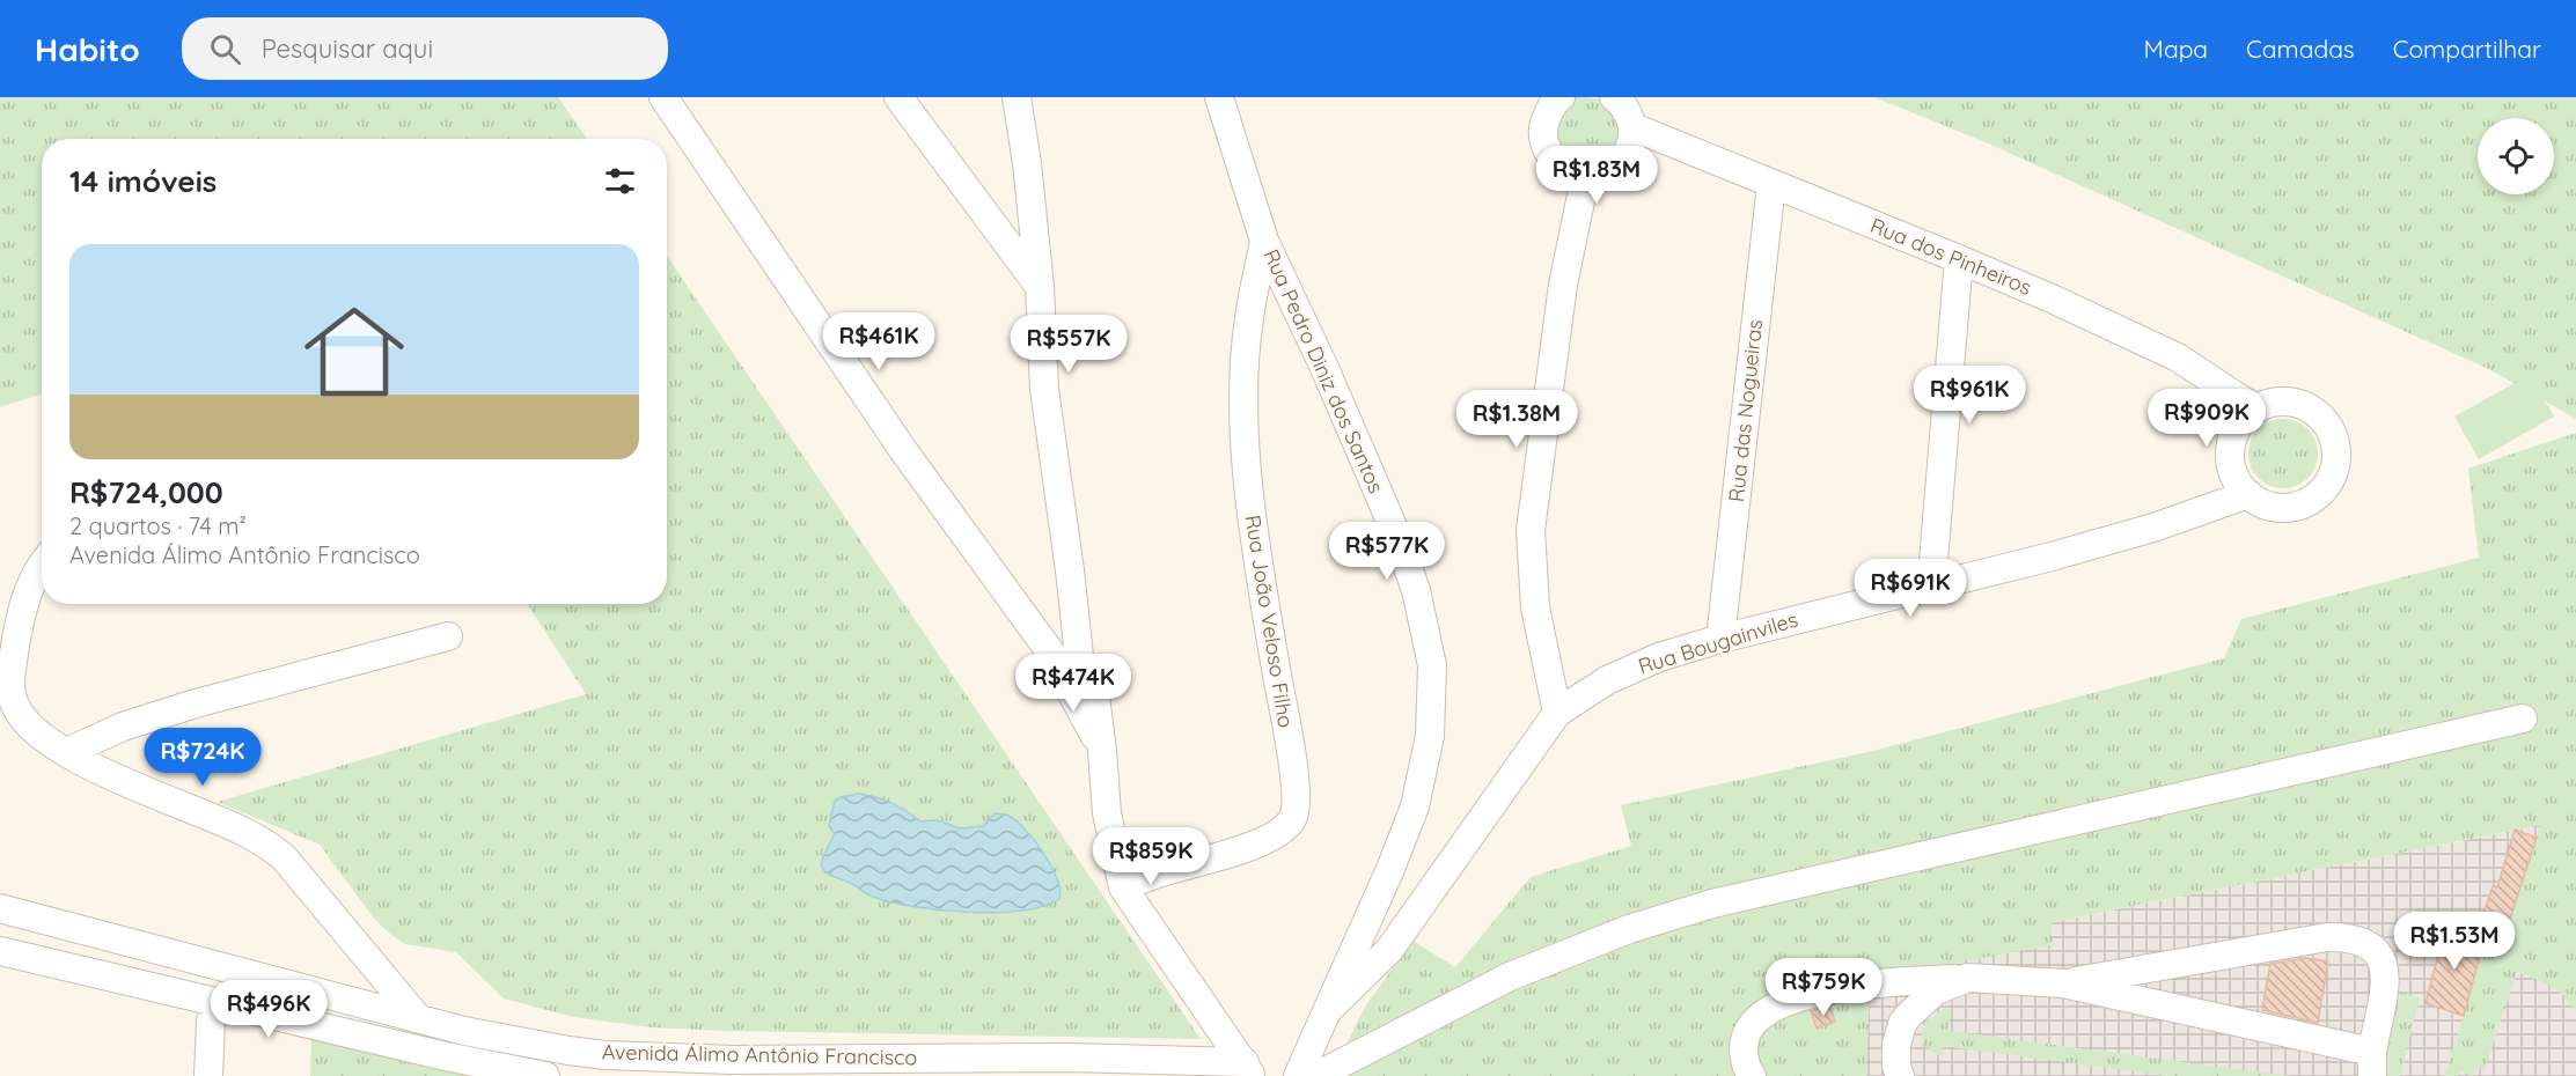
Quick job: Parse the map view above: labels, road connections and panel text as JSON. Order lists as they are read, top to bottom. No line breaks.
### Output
{"streets":{"street":["Rua dos Pinheiros","Rua Pedro Diniz dos Santos","Rua das Nogueiras","Rua João Veloso Filho","Rua Bougainviles","Avenida Álimo Antônio Francisco"]},"crossings":[["Rua dos Pinheiros","Rua das Nogueiras"],["Rua dos Pinheiros","Rua Bougainviles"],["Rua Pedro Diniz dos Santos","Rua João Veloso Filho"],["Rua Pedro Diniz dos Santos","Rua Bougainviles"],["Rua das Nogueiras","Rua Bougainviles"]],"page":{"header":"Habito","search":"Pesquisar aqui","nav":["Mapa","Camadas","Compartilhar"],"heading":"14 imóveis","price":["R$1.83M","R$461K","R$557K","R$961K","R$909K","R$1.38M","R$577K","R$691K","R$474K","R$724K","R$859K","R$1.53M","R$759K","R$496K"],"list":[{"name":"R$724,000","note":"2 quartos · 74 m² · Avenida Álimo Antônio Francisco"}]}}
